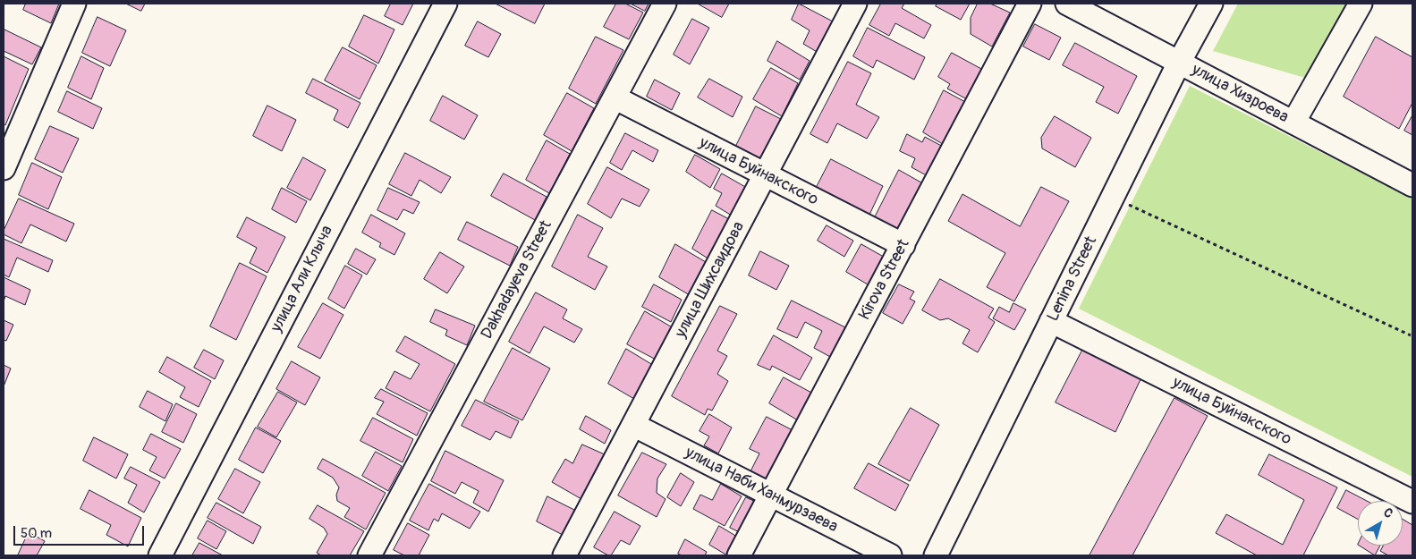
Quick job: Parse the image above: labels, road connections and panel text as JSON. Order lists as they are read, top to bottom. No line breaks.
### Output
{"streets":{"street":["улица Хизроева","улица Буйнакского","улица Али Клыча","Lenina Street","Dakhadayeva Street","улица Шихсаидова","Kirova Street","улица Наби Ханмурзаева"]},"crossings":[["улица Хизроева","Lenina Street"],["улица Буйнакского","Lenina Street"],["улица Буйнакского","Dakhadayeva Street"],["улица Буйнакского","улица Шихсаидова"],["улица Буйнакского","Kirova Street"],["улица Шихсаидова","улица Наби Ханмурзаева"],["Kirova Street","улица Наби Ханмурзаева"]],"scale_bar":"50 m","north":"top right"}
